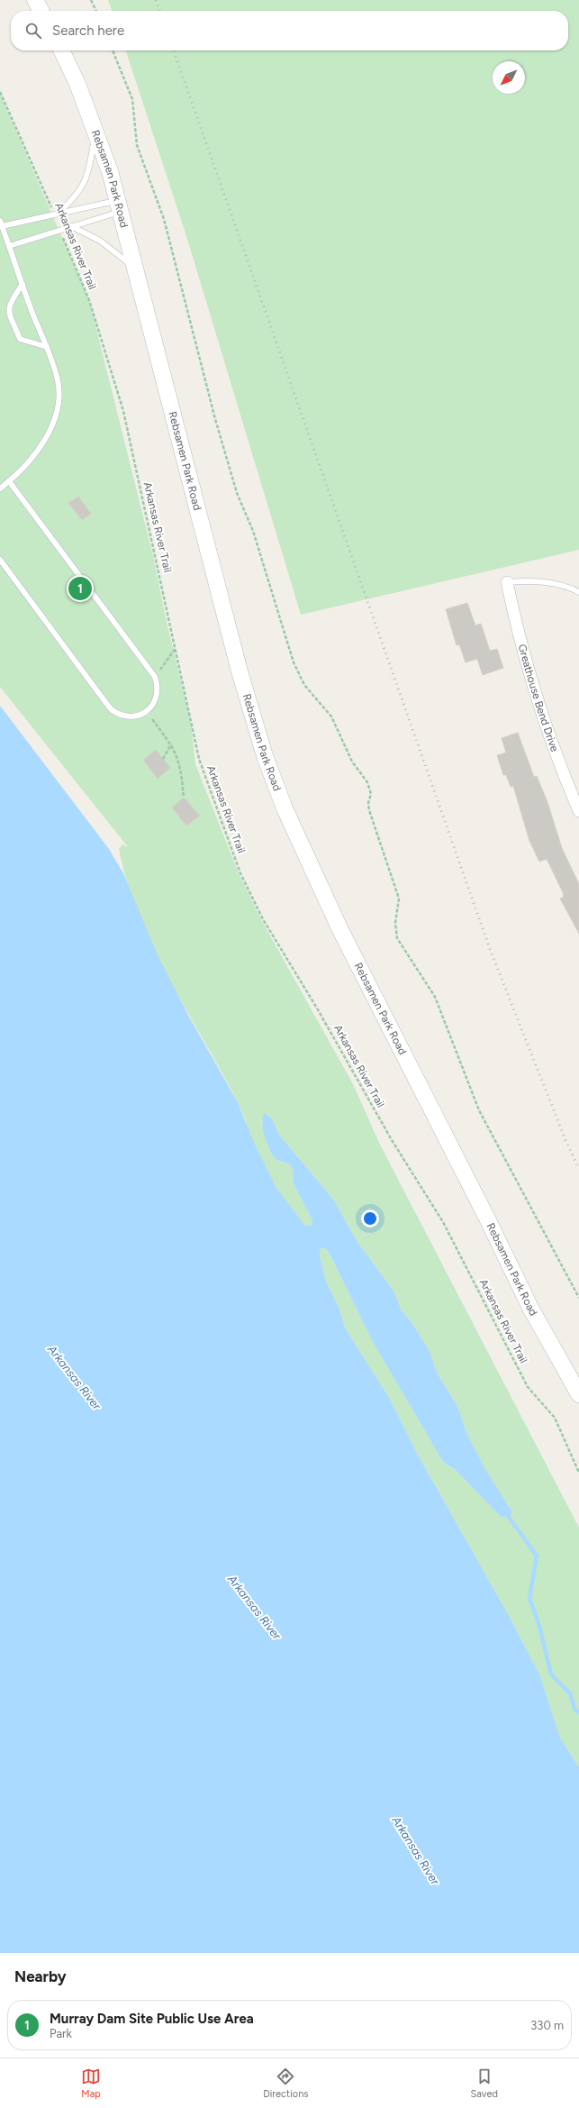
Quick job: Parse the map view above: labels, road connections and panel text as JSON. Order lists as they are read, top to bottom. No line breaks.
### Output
{"streets":{"street":["Rebsamen Park Road","Greathouse Bend Drive"],"path":["Arkansas River Trail"]},"water":["Arkansas River"],"north":"bottom left","page":{"search":"Search here","pins":"1","heading":"Nearby","list":[{"mark":"1","name":"Murray Dam Site Public Use Area","note":"Park","value":"330 m"}],"nav":["Map","Directions","Saved"]}}
